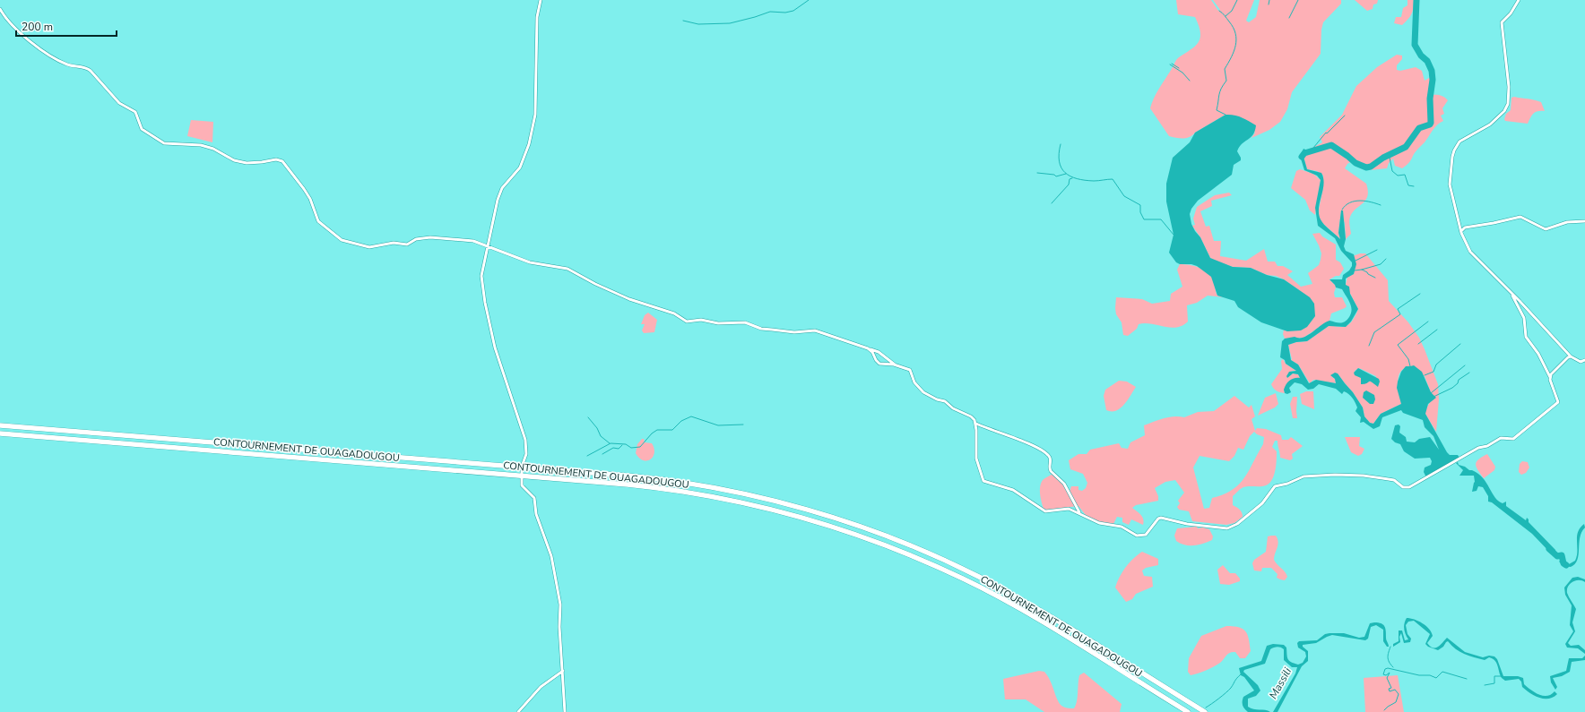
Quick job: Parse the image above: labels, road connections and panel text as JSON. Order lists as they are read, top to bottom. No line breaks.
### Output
{"streets":{"highway":["CONTOURNEMENT DE OUAGADOUGOU"]},"water":["Massili"],"scale_bar":"200 m"}
